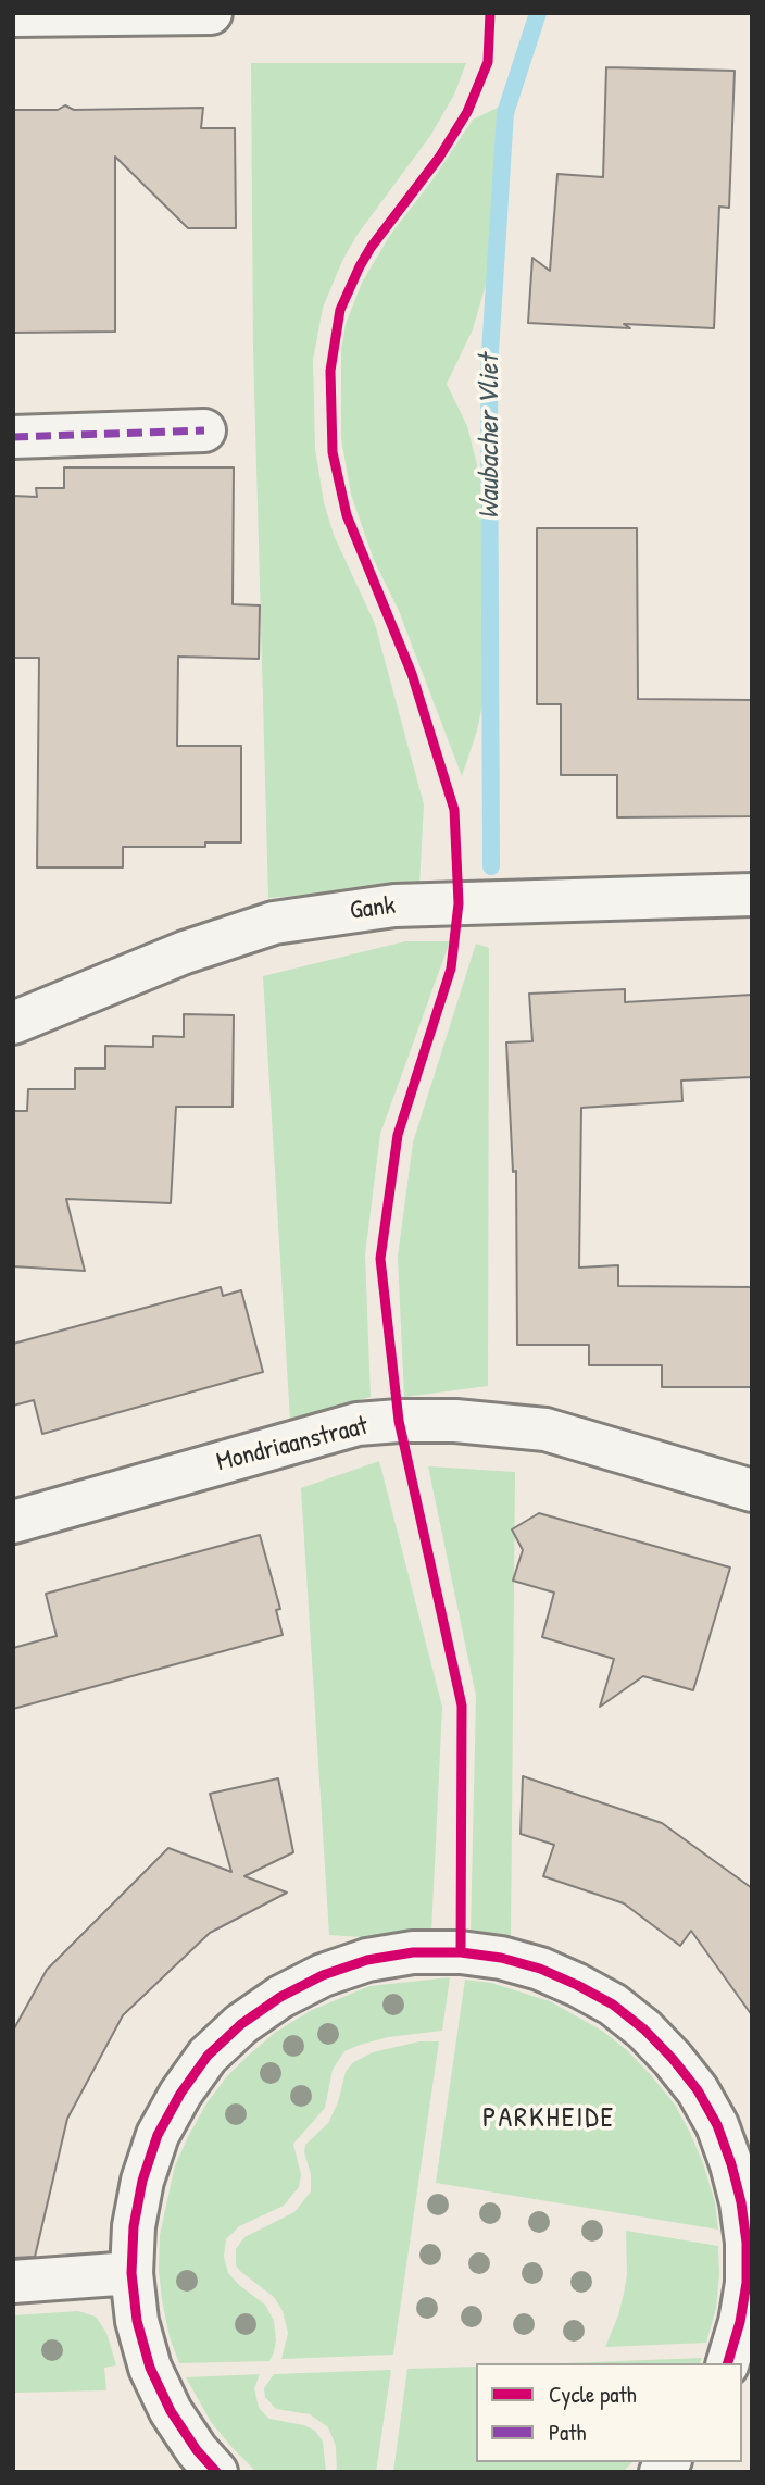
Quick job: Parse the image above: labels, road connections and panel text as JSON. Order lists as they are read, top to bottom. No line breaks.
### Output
{"streets":{"street":["Gank","Mondriaanstraat"]},"districts":["PARKHEIDE"],"water":["Waubacher Vliet"],"legend":["Cycle path","Path"]}
